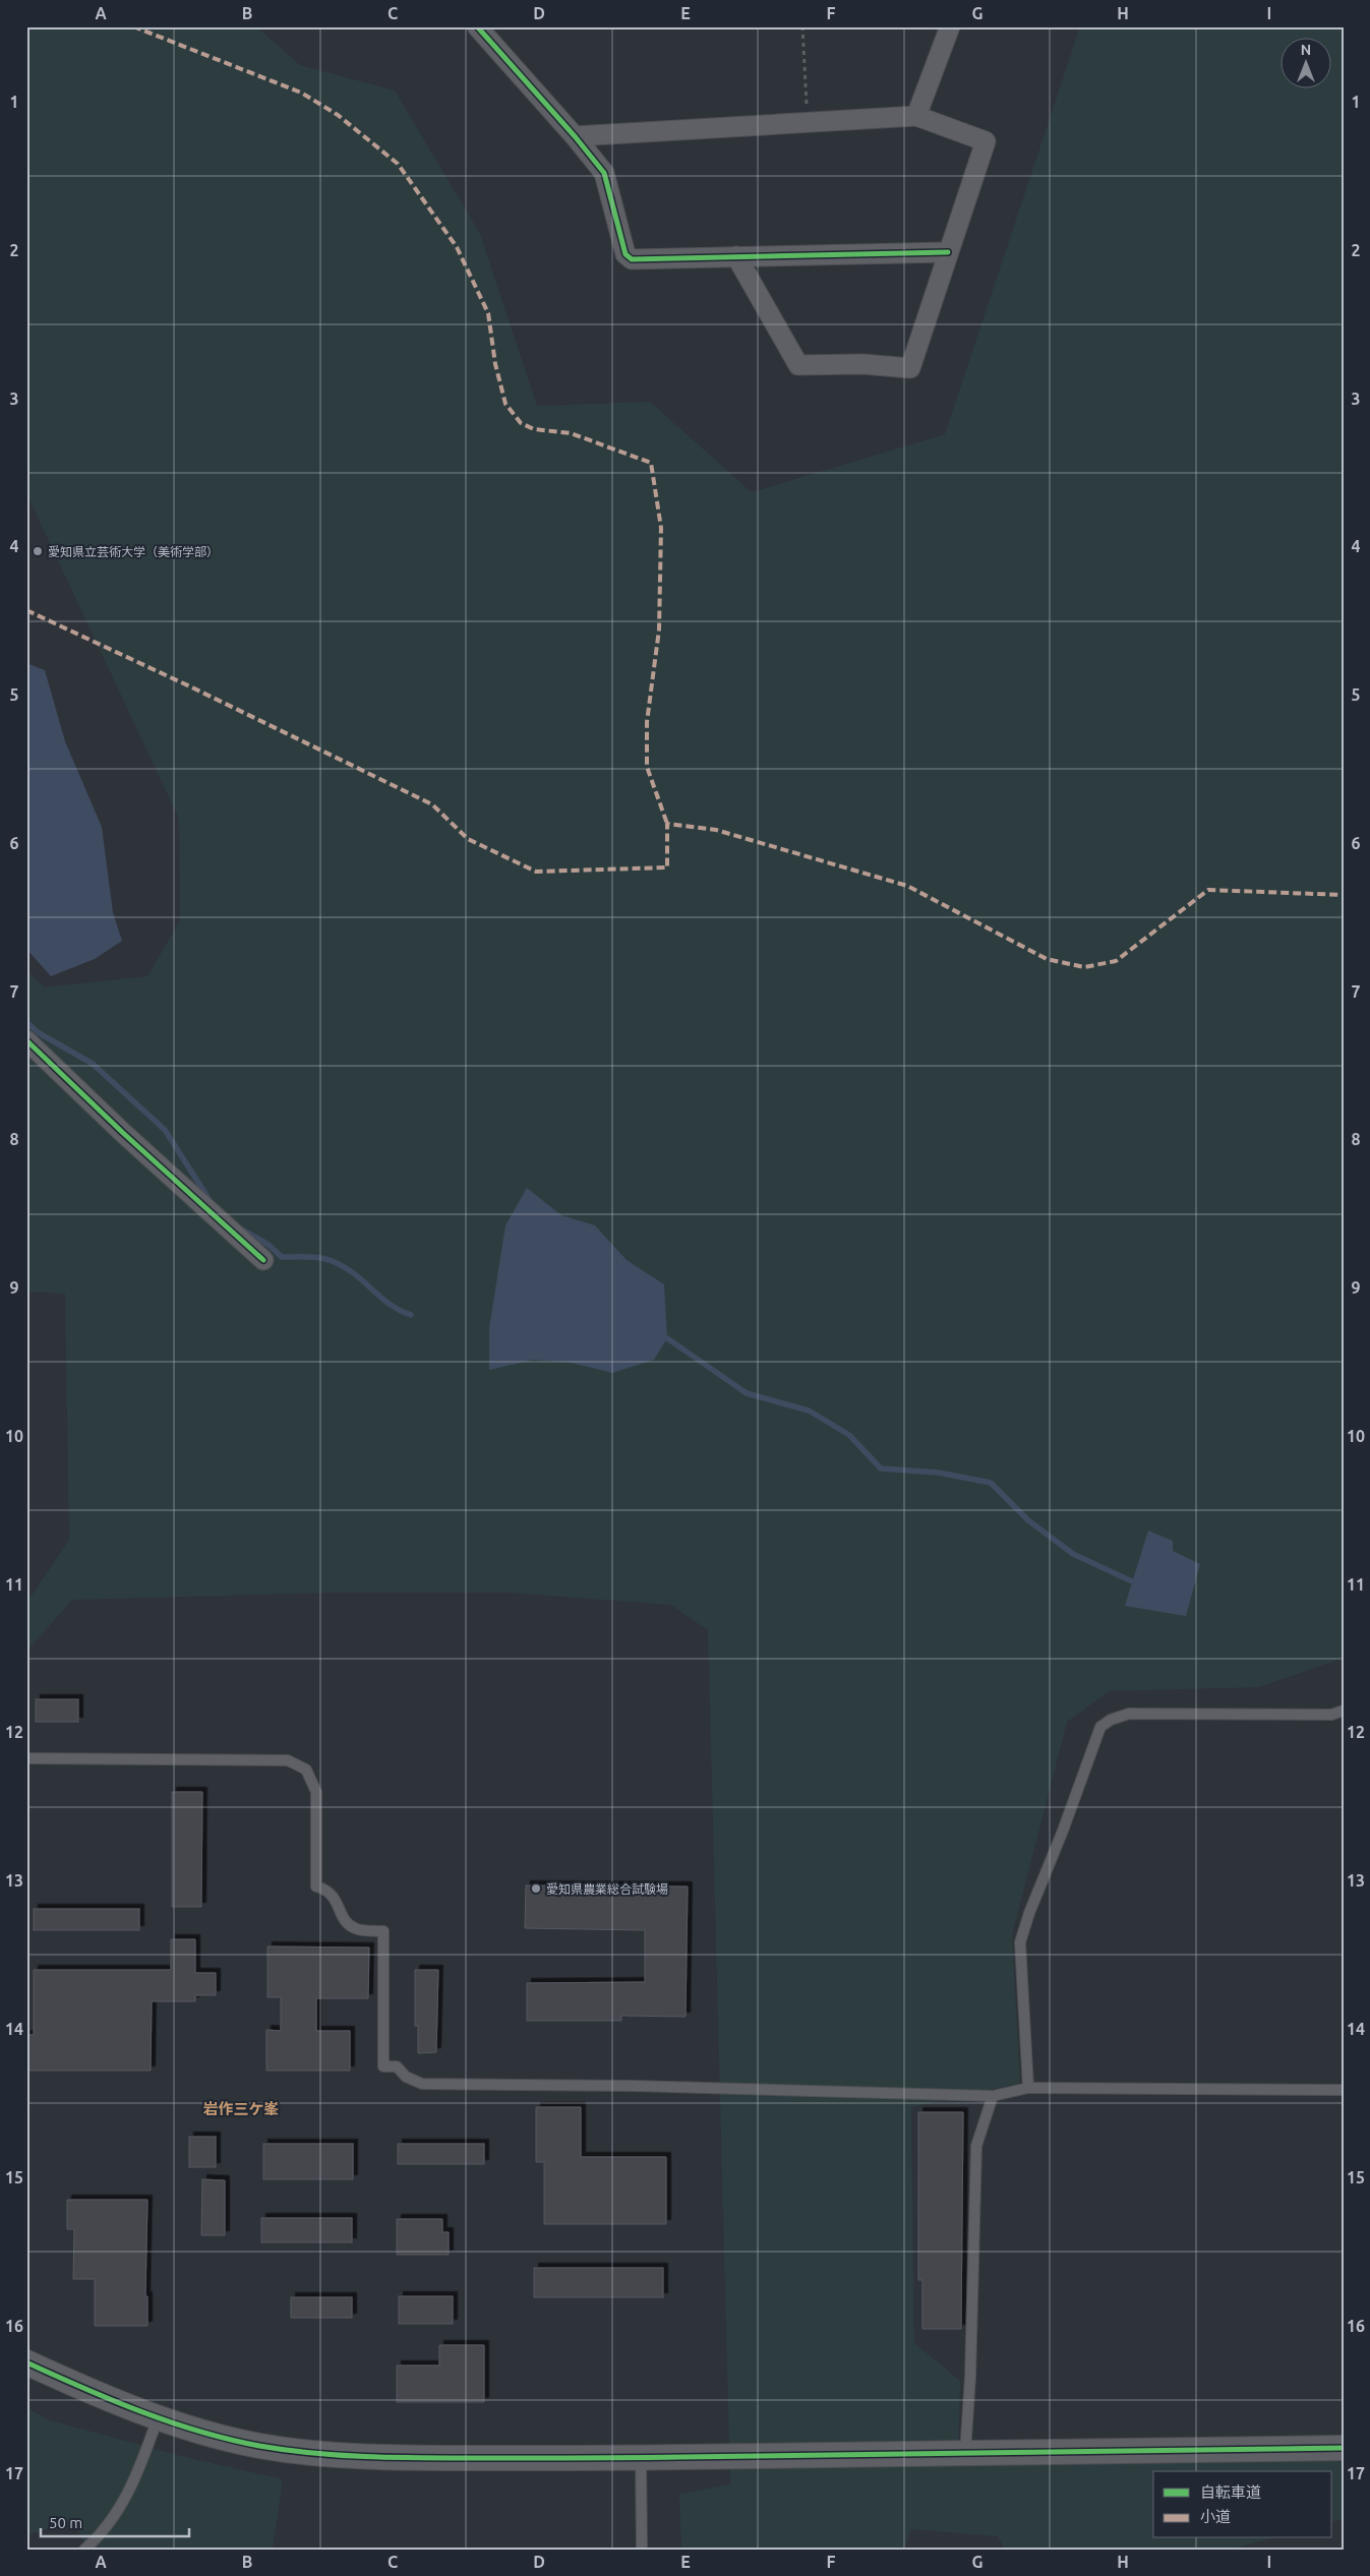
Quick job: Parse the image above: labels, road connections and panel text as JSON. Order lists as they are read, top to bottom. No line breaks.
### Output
{"districts":["岩作三ケ峯"],"places":["愛知県立芸術大学（美術学部）","愛知県農業総合試験場"],"legend":["自転車道","小道"],"scale_bar":"50 m","north":"top","grid":{"columns":["A","B","C","D","E","F","G","H","I"],"rows":["1","2","3","4","5","6","7","8","9","10","11","12","13","14","15","16","17"]}}
